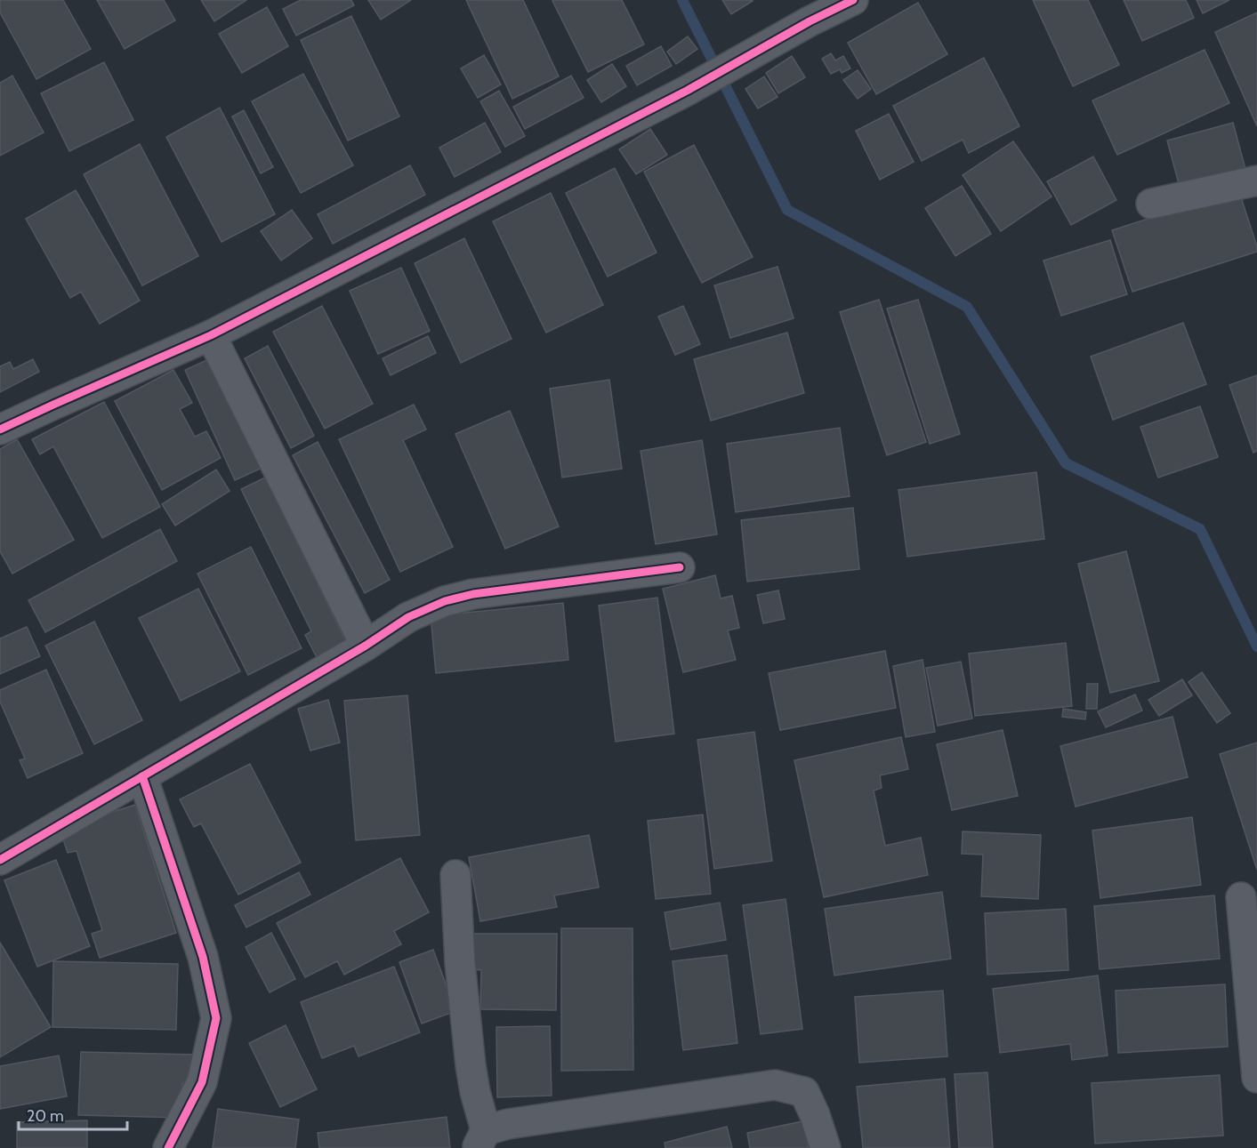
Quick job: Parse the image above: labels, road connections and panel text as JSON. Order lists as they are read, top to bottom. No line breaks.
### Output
{"scale_bar":"20 m"}
